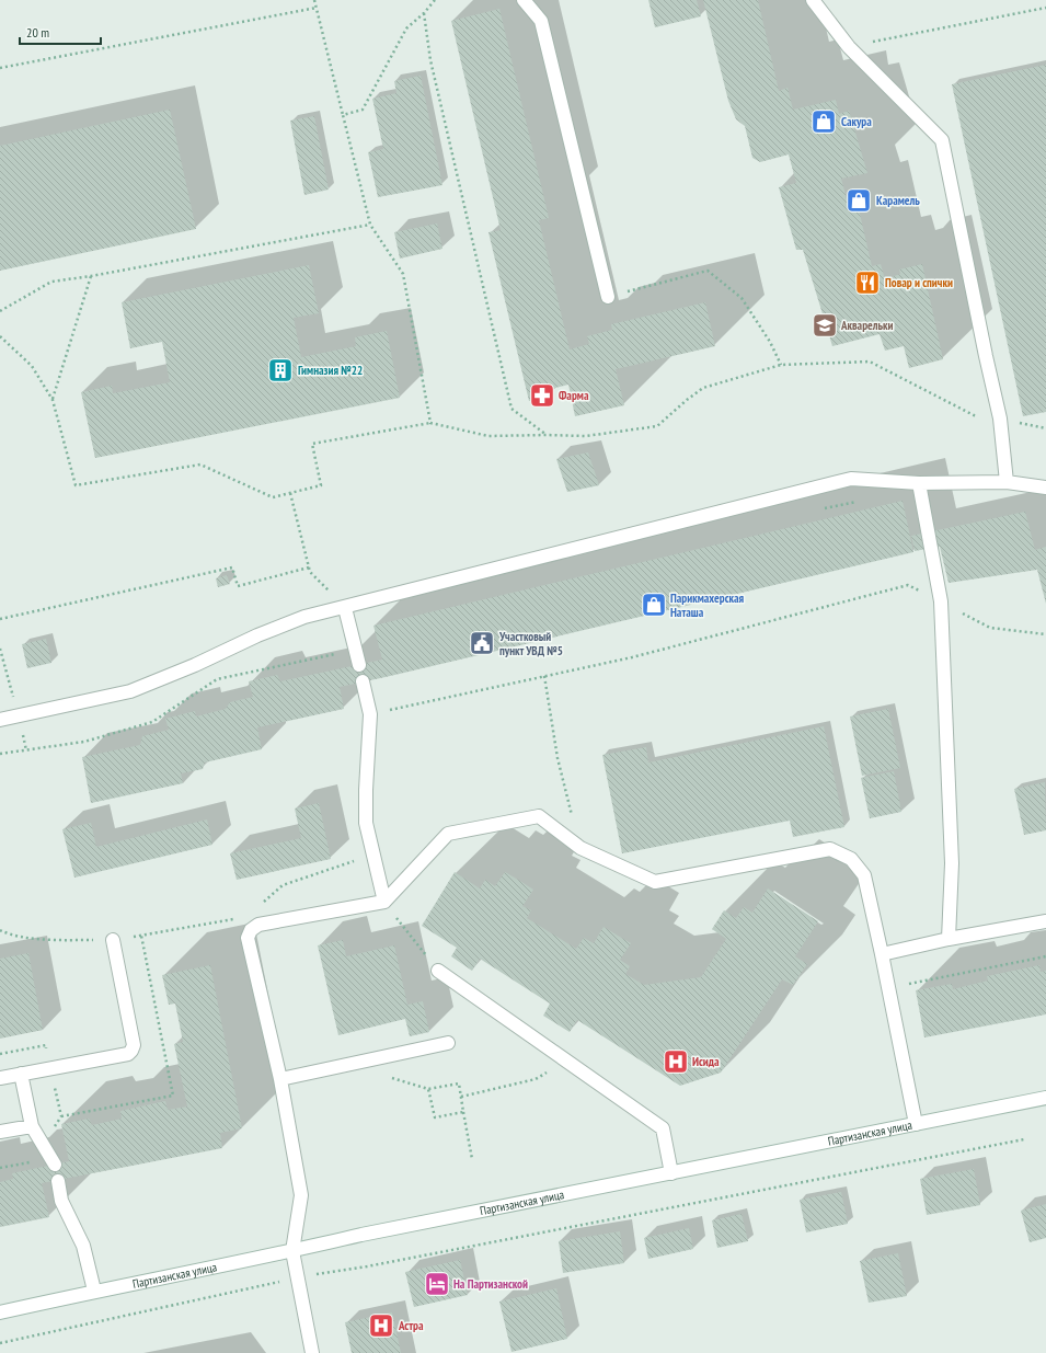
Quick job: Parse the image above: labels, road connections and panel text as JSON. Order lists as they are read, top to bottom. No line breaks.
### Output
{"streets":{"main road":["Партизанская улица"]},"places":{"shop":["Сакура","Карамель","Парикмахерская Наташа"],"restaurant":["Повар и спички"],"school or university":["Акварельки"],"building":["Гимназия №22"],"pharmacy":["Фарма"],"public building":["Участковый пункт УВД №5"],"hospital":["Исида","Астра"],"hotel":["На Партизанской"]},"scale_bar":"20 m"}
